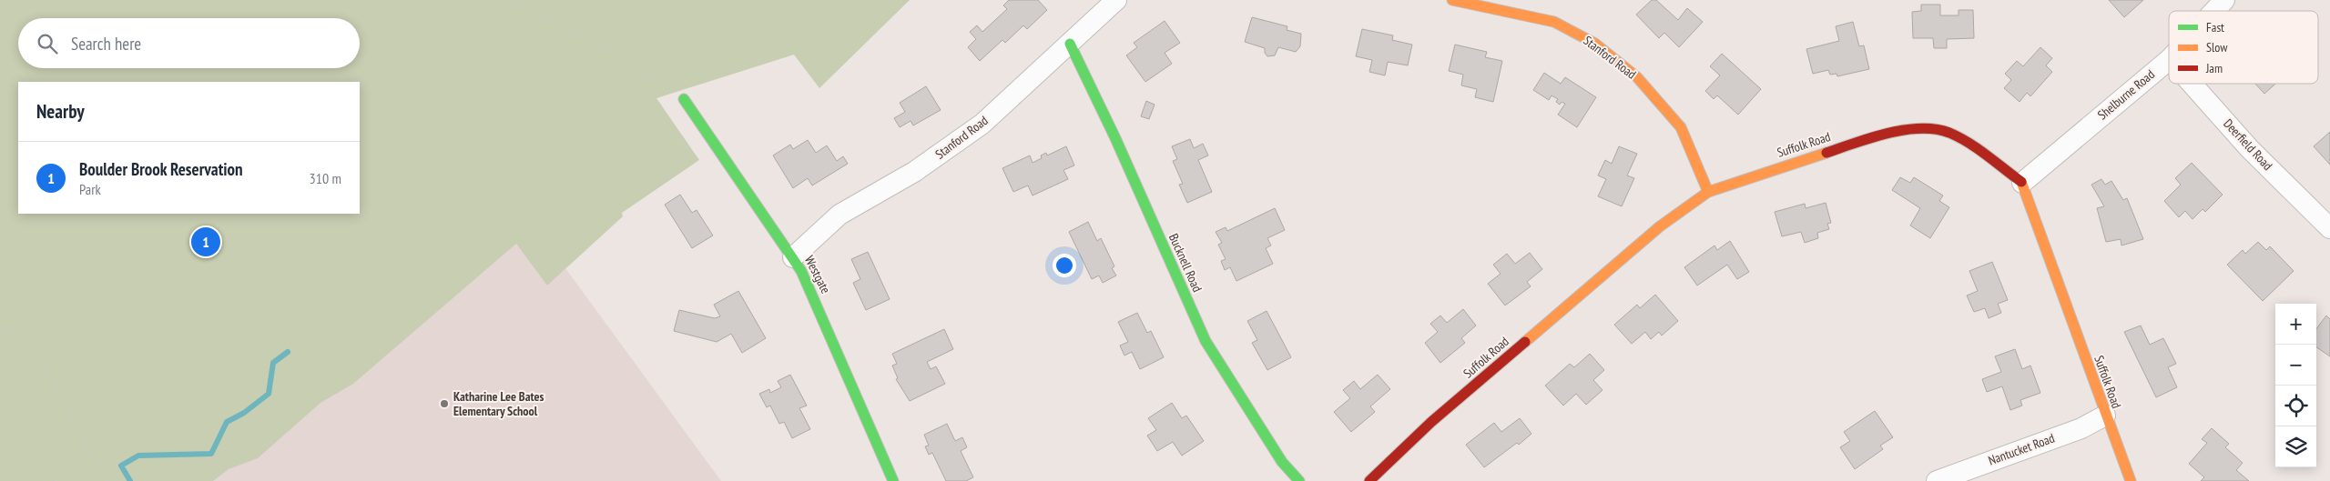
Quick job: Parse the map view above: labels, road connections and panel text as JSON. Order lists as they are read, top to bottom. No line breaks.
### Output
{"streets":{"street":["Stanford Road","Shelburne Road","Suffolk Road","Deerfield Road","Bucknell Road","Westgate","Nantucket Road"]},"crossings":[["Stanford Road","Suffolk Road"],["Stanford Road","Bucknell Road"],["Stanford Road","Westgate"],["Shelburne Road","Suffolk Road"],["Suffolk Road","Nantucket Road"]],"places":["Katharine Lee Bates Elementary School"],"legend":["Fast","Slow","Jam"],"page":{"search":"Search here","heading":"Nearby","list":[{"mark":"1","name":"Boulder Brook Reservation","note":"Park","value":"310 m"}],"pins":"1","map_buttons":["+","−"]}}
